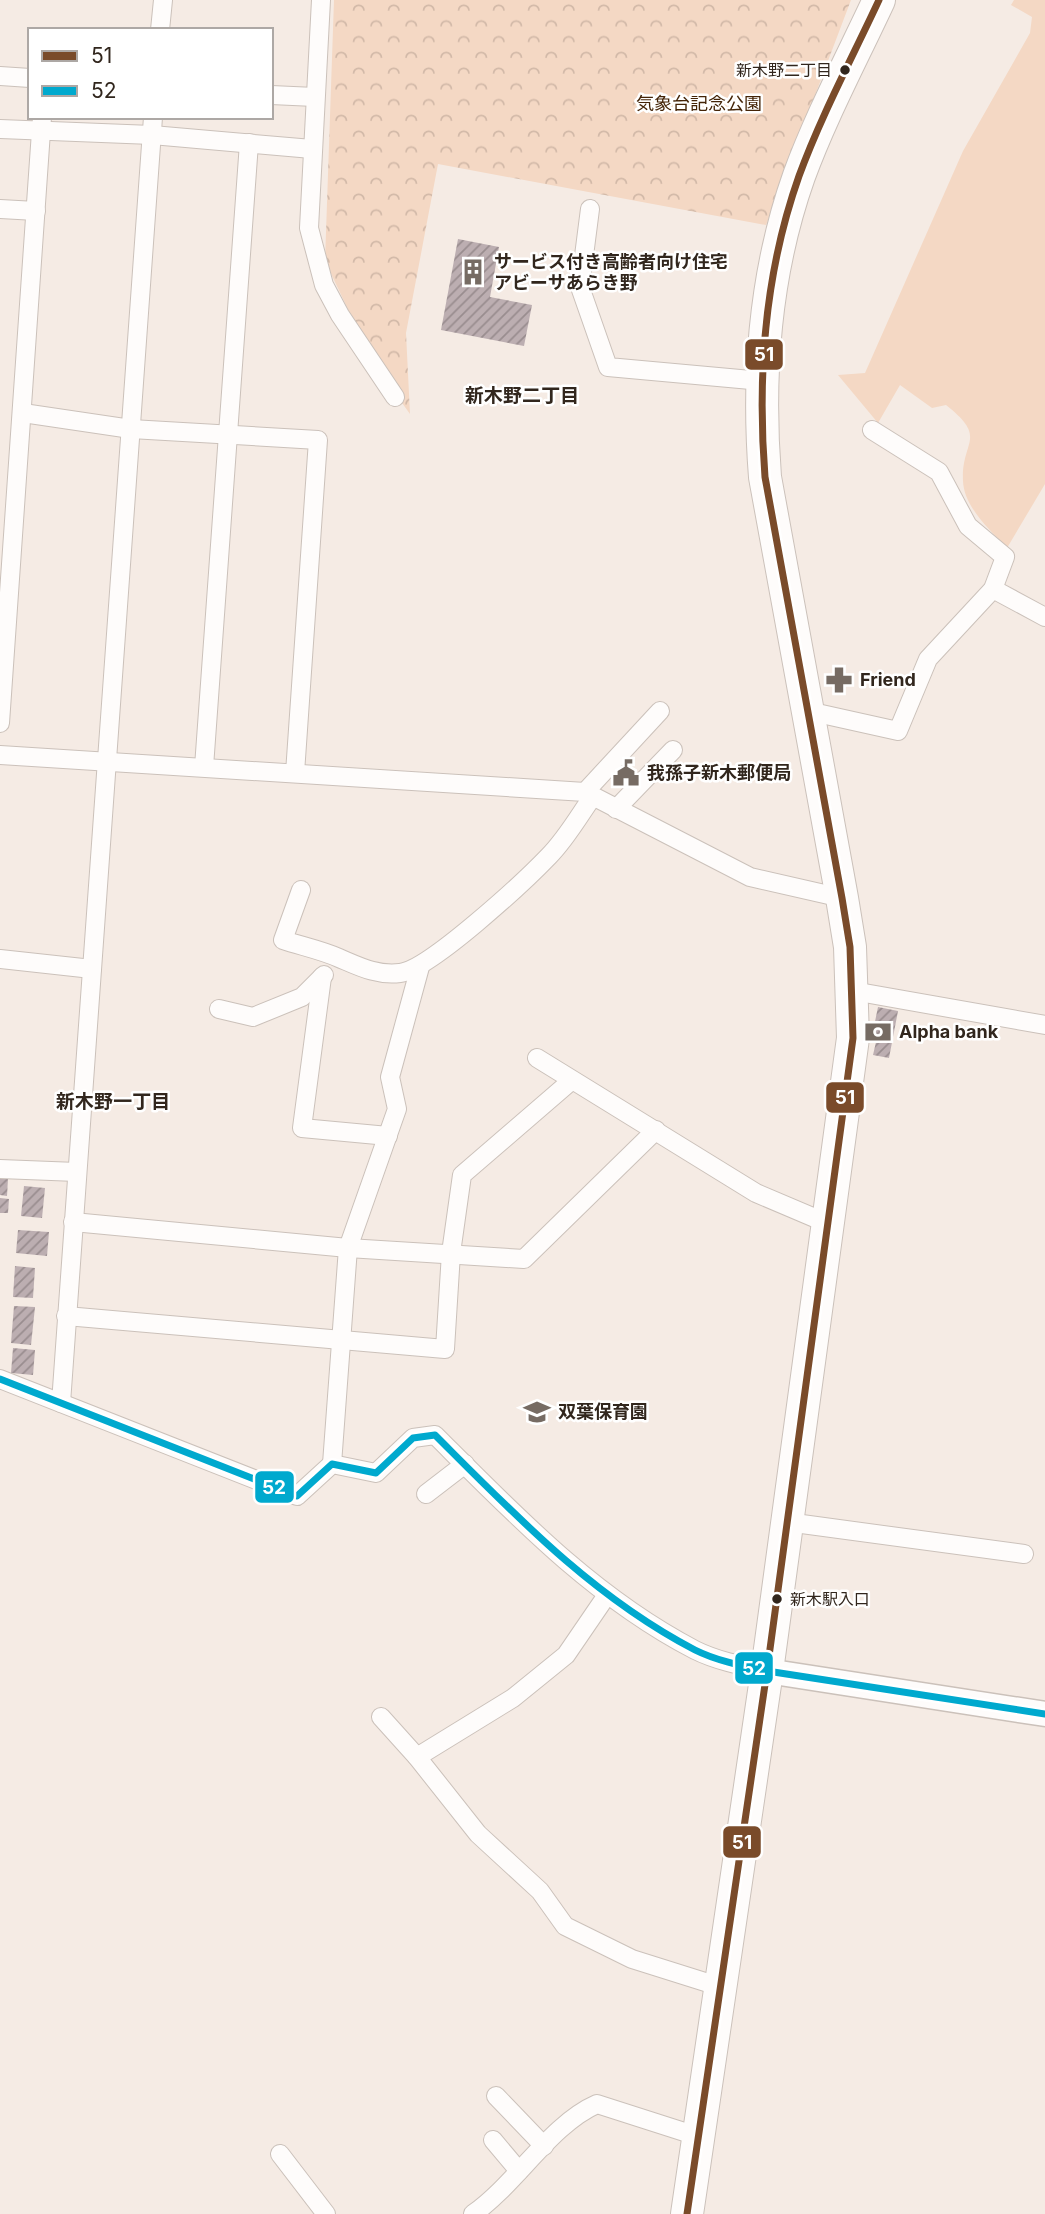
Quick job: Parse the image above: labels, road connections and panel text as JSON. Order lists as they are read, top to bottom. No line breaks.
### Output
{"districts":["新木野二丁目","新木野一丁目"],"parks":["気象台記念公園"],"places":{"other":["新木野二丁目","新木駅入口"],"building":["サービス付き高齢者向け住宅 アビーサあらき野"],"pharmacy":["Friend"],"public building":["我孫子新木郵便局"],"bank":["Alpha bank"],"school or university":["双葉保育園"]},"lines":["transit line 51","transit line 52"],"legend":["51","52"]}
